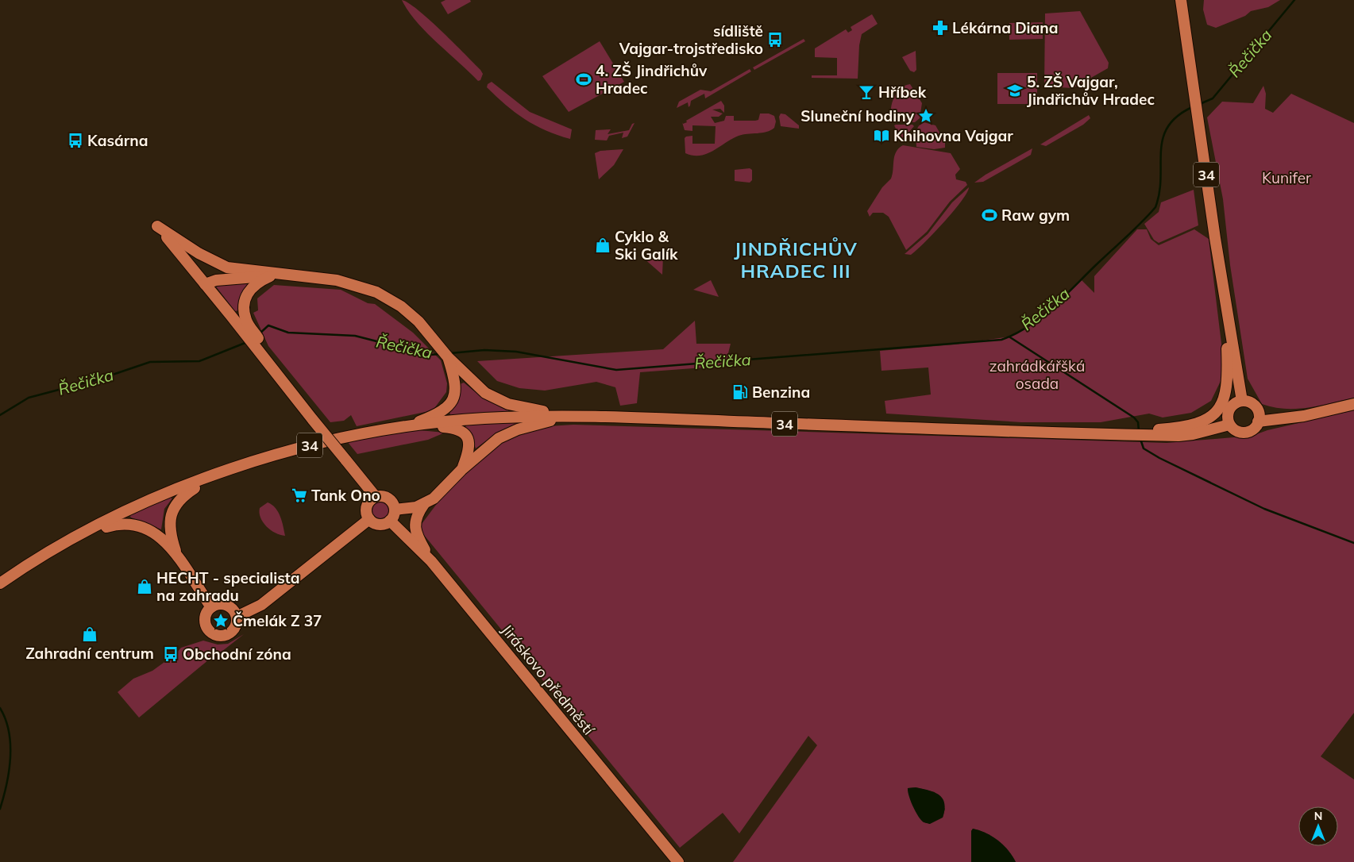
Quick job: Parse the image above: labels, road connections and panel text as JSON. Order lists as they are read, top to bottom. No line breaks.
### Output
{"streets":{"main road":["34","Jiráskovo předměstí"]},"districts":["JINDŘICHŮV HRADEC III"],"water":["Řečička"],"parks":["Kunifer","zahrádkářšká osada"],"places":{"pharmacy":["Lékárna Diana"],"bus stop":["sídliště Vajgar-trojstředisko","Kasárna","Obchodní zóna"],"sports":["4. ZŠ Jindřichův Hradec","Raw gym"],"school or university":["5. ZŠ Vajgar, Jindřichův Hradec"],"bar":["Hříbek"],"place":["Sluneční hodiny","Čmelák Z 37"],"library":["Khihovna Vajgar"],"shop":["Cyklo & Ski Galík","HECHT - specialista na zahradu","Zahradní centrum"],"fuel station":["Benzina"],"supermarket":["Tank Ono"]},"north":"top"}
